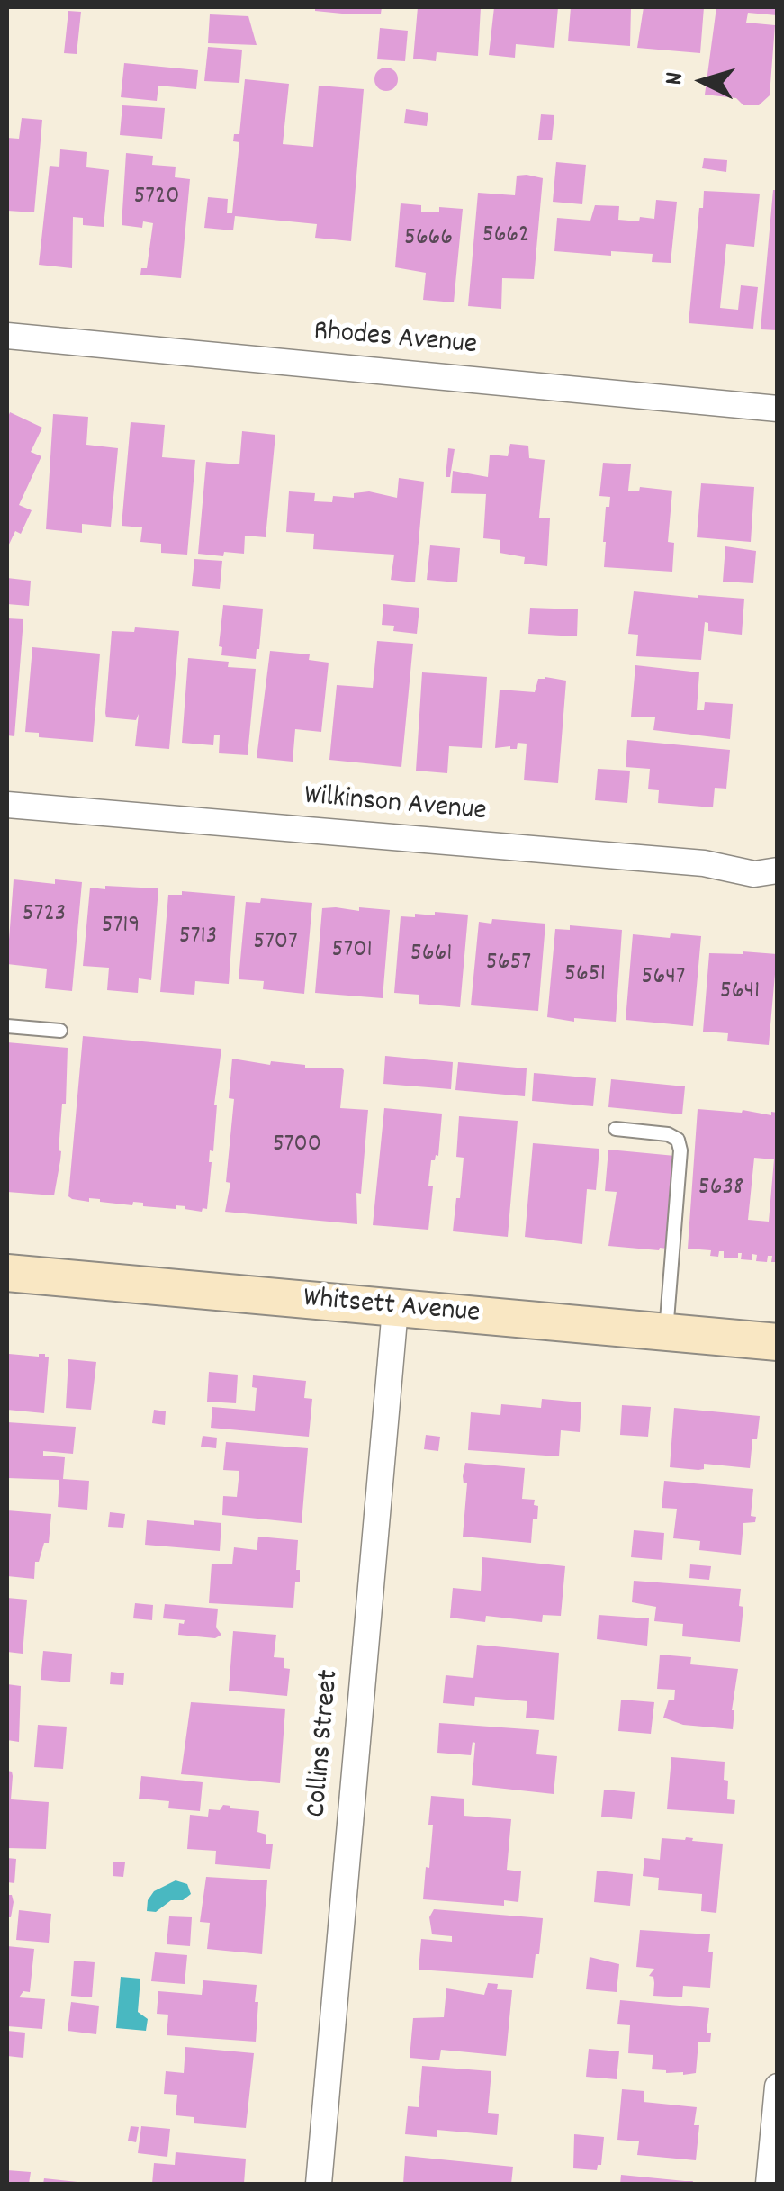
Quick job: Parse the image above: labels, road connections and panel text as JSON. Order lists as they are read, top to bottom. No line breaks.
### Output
{"streets":{"main road":["Whitsett Avenue"],"street":["Rhodes Avenue","Wilkinson Avenue","Collins Street"]},"crossings":[["Whitsett Avenue","Collins Street"]],"house_numbers":["5720","5662","5666","5723","5719","5713","5707","5701","5661","5657","5651","5647","5641","5700","5638"],"north":"left"}
